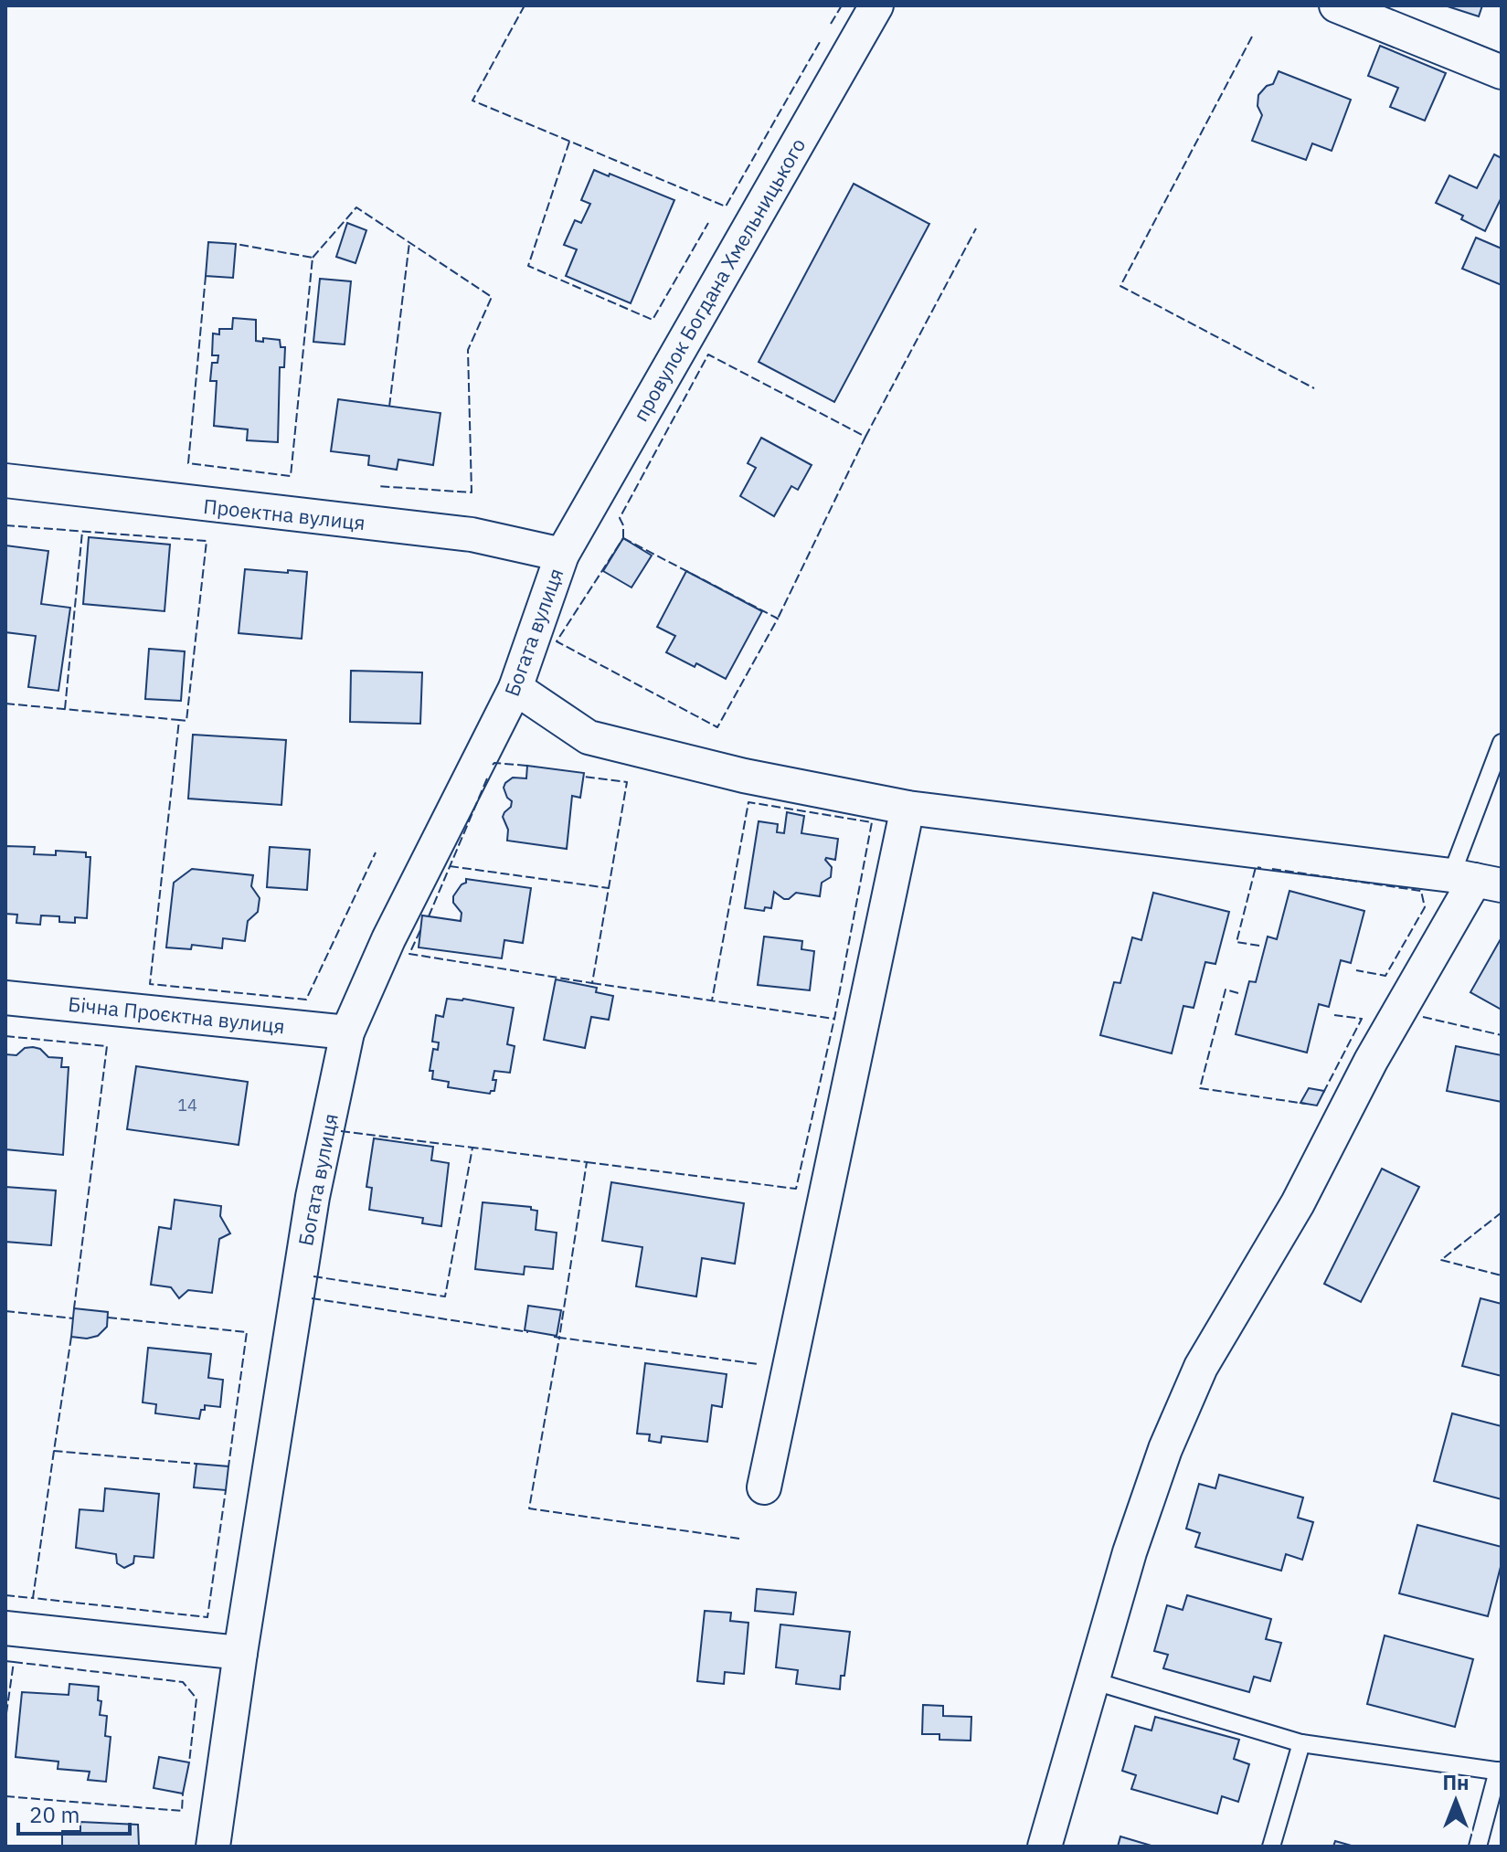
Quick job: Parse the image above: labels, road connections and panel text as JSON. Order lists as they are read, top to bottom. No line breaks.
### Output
{"streets":{"street":["провулок Богдана Хмельницького","Проектна вулиця","Богата вулиця","Бічна Проєктна вулиця"]},"crossings":[["провулок Богдана Хмельницького","Проектна вулиця"],["провулок Богдана Хмельницького","Богата вулиця"],["Проектна вулиця","Богата вулиця"],["Богата вулиця","Бічна Проєктна вулиця"]],"house_numbers":["14"],"scale_bar":"20 m","north":"top"}
